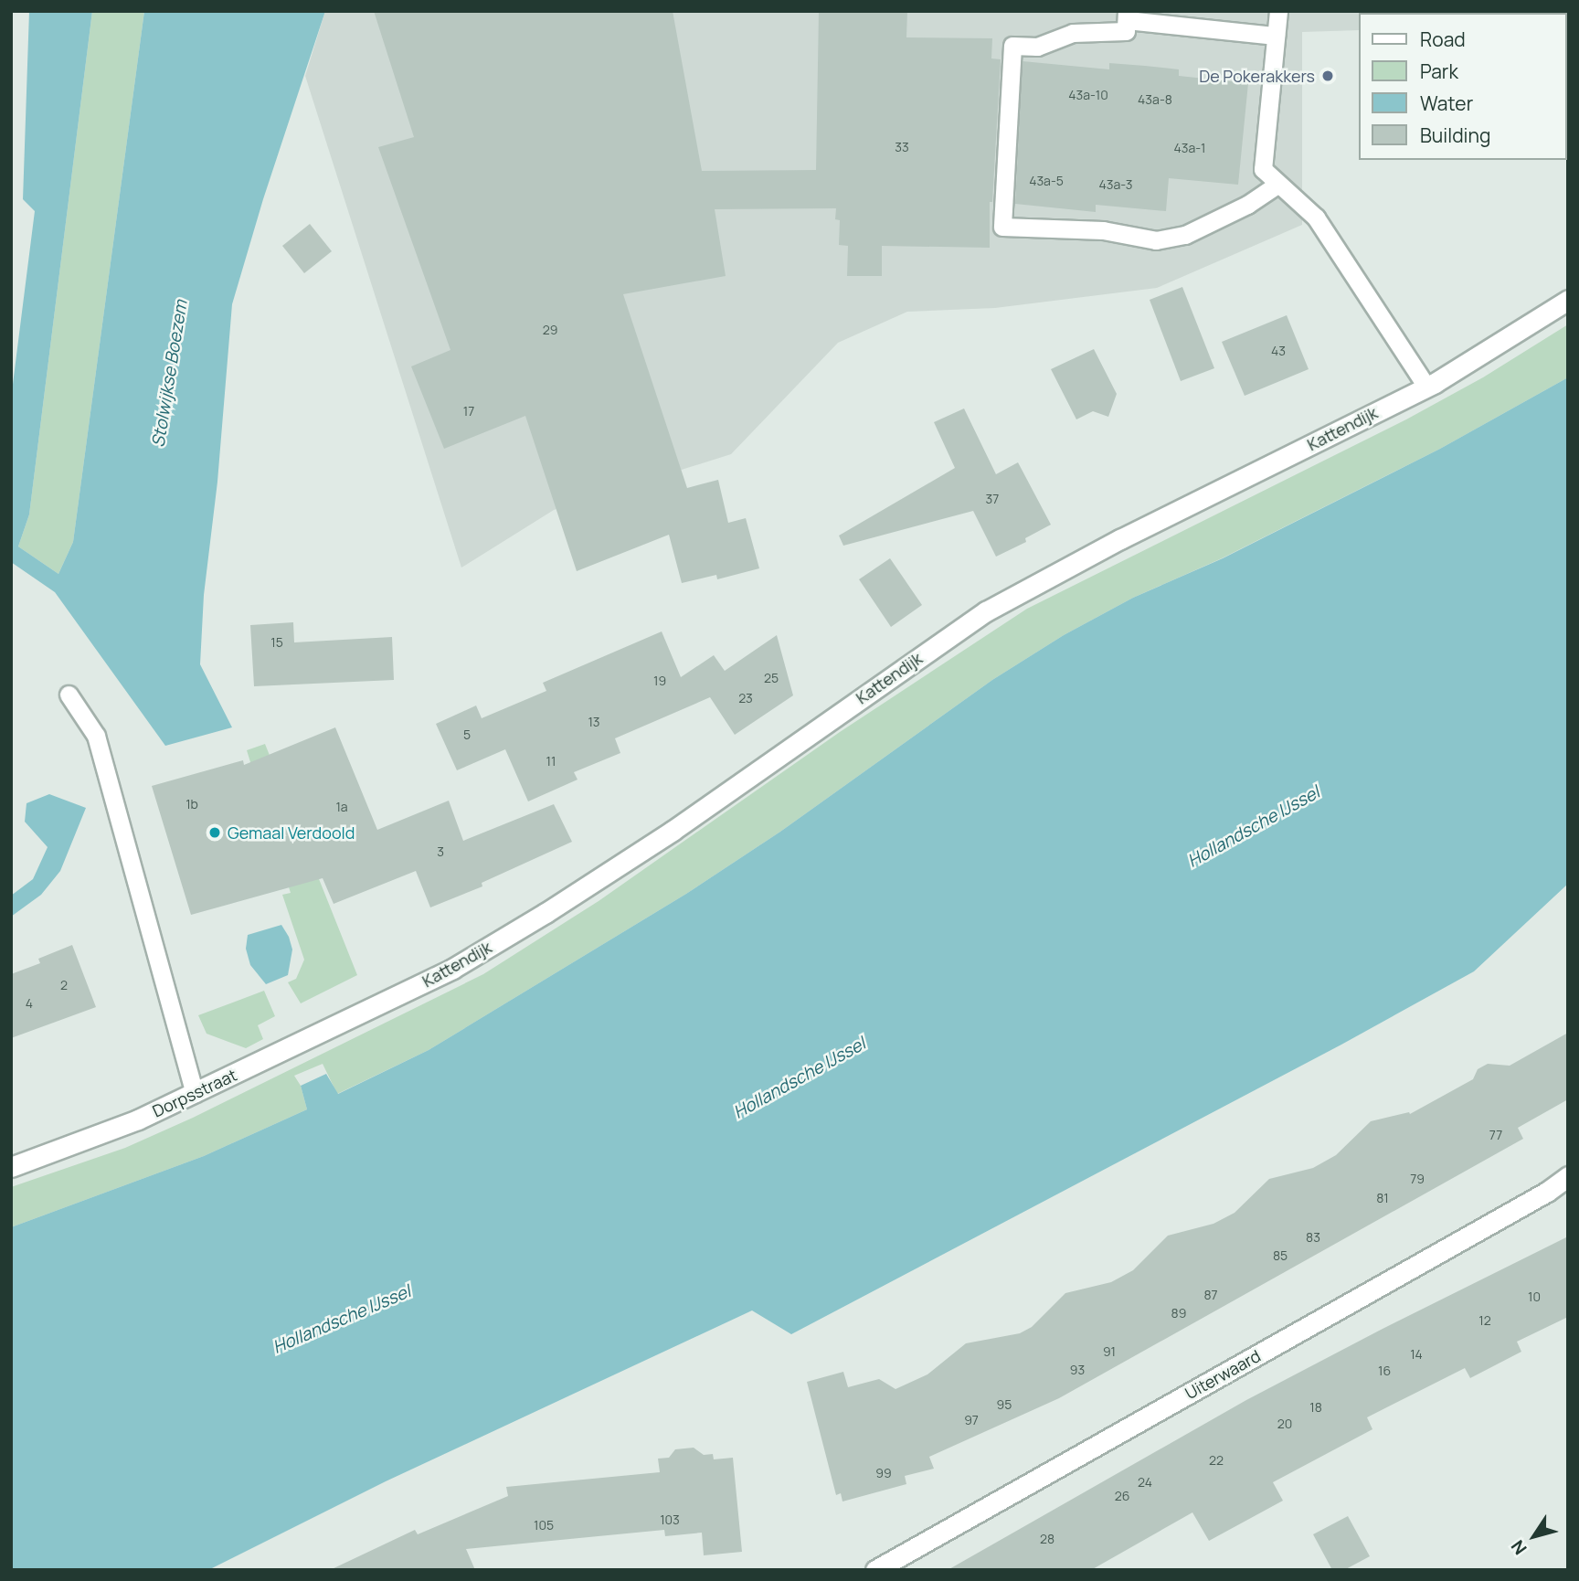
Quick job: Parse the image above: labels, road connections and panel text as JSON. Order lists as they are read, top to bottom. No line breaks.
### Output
{"streets":{"street":["Kattendijk","Dorpsstraat","Uiterwaard"]},"crossings":[["Kattendijk","Dorpsstraat"]],"water":["Stolwijkse Boezem","Hollandsche IJssel"],"places":["De Pokerakkers","Gemaal Verdoold"],"house_numbers":["43a-10","43a-8","33","43a-1","43a-5","43a-3","29","43","17","37","15","25","19","23","13","5","11","1b","1a","3","2","4","77","79","81","83","85","87","10","89","12","91","14","93","16","95","18","97","20","22","99","24","26","103","105","28"],"legend":["Road","Park","Water","Building"],"north":"bottom left"}
